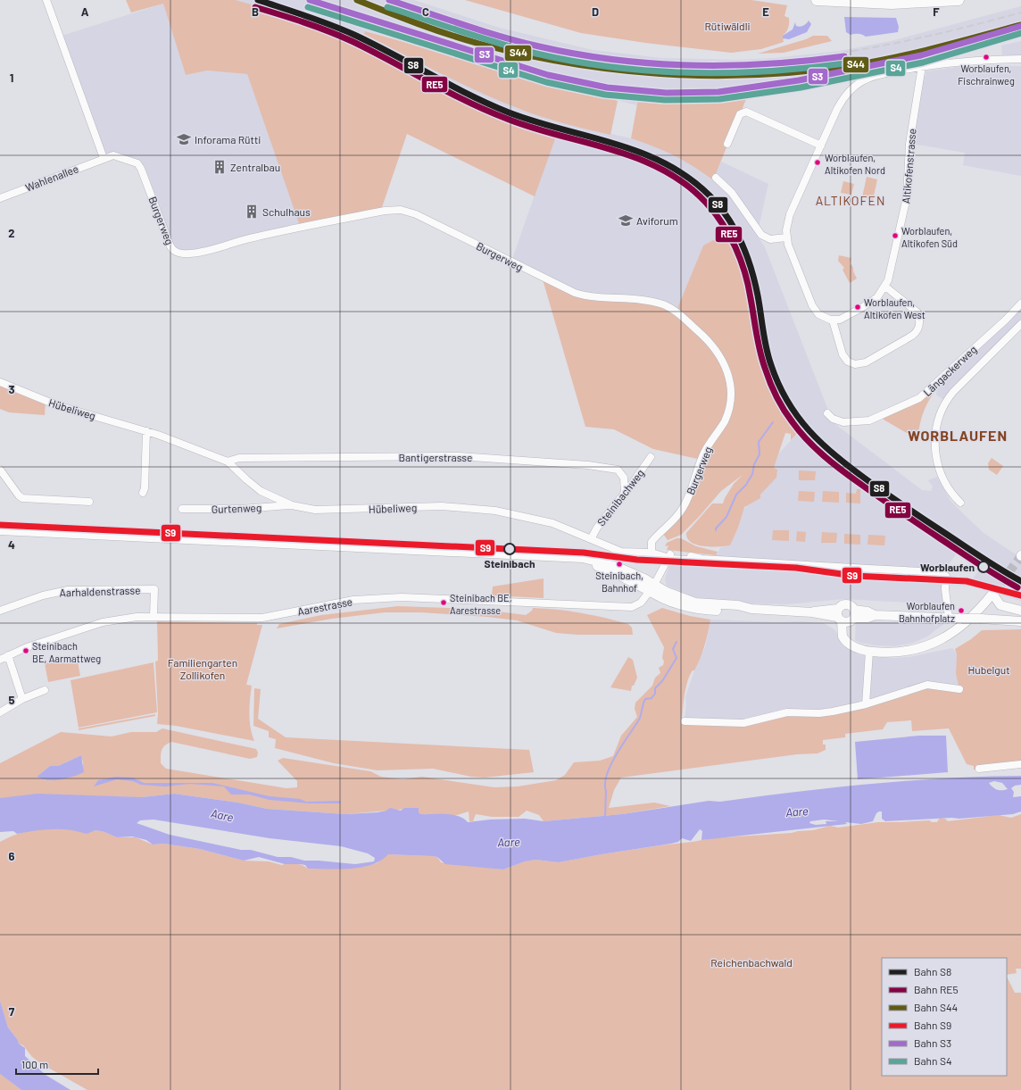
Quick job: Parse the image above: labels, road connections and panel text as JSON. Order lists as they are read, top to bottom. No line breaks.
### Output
{"streets":{"street":["Altikofenstrasse","Wahlenallee","Burgerweg","Längackerweg","Hübeliweg","Bantigerstrasse","Steinibachweg","Gurtenweg","Aarhaldenstrasse","Aarestrasse"]},"crossings":[["Wahlenallee","Burgerweg"],["Burgerweg","Hübeliweg"],["Hübeliweg","Bantigerstrasse"],["Hübeliweg","Steinibachweg"],["Hübeliweg","Gurtenweg"],["Hübeliweg","Aarestrasse"],["Bantigerstrasse","Steinibachweg"],["Aarhaldenstrasse","Aarestrasse"]],"districts":["ALTIKOFEN","WORBLAUFEN"],"water":["Aare"],"parks":["Rütiwäldli","Familiengarten Zollikofen","Hubelgut","Reichenbachwald"],"places":{"other":["Worblaufen, Fischrainweg","Worblaufen, Altikofen Nord","Worblaufen, Altikofen Süd","Worblaufen, Altikofen West","Steinibach","Steinibach, Bahnhof","Worblaufen","Steinibach BE, Aarestrasse","Worblaufen Bahnhofplatz","Steinibach BE, Aarmattweg"],"school or university":["Inforama Rütti","Aviforum"],"building":["Zentralbau","Schulhaus"]},"lines":["rail line S8","rail line S44","rail line S3","rail line RE5","rail line S4","rail line S9"],"legend":["Bahn S8","Bahn RE5","Bahn S44","Bahn S9","Bahn S3","Bahn S4"],"scale_bar":"100 m","grid":{"columns":["A","B","C","D","E","F"],"rows":["1","2","3","4","5","6","7"]}}
